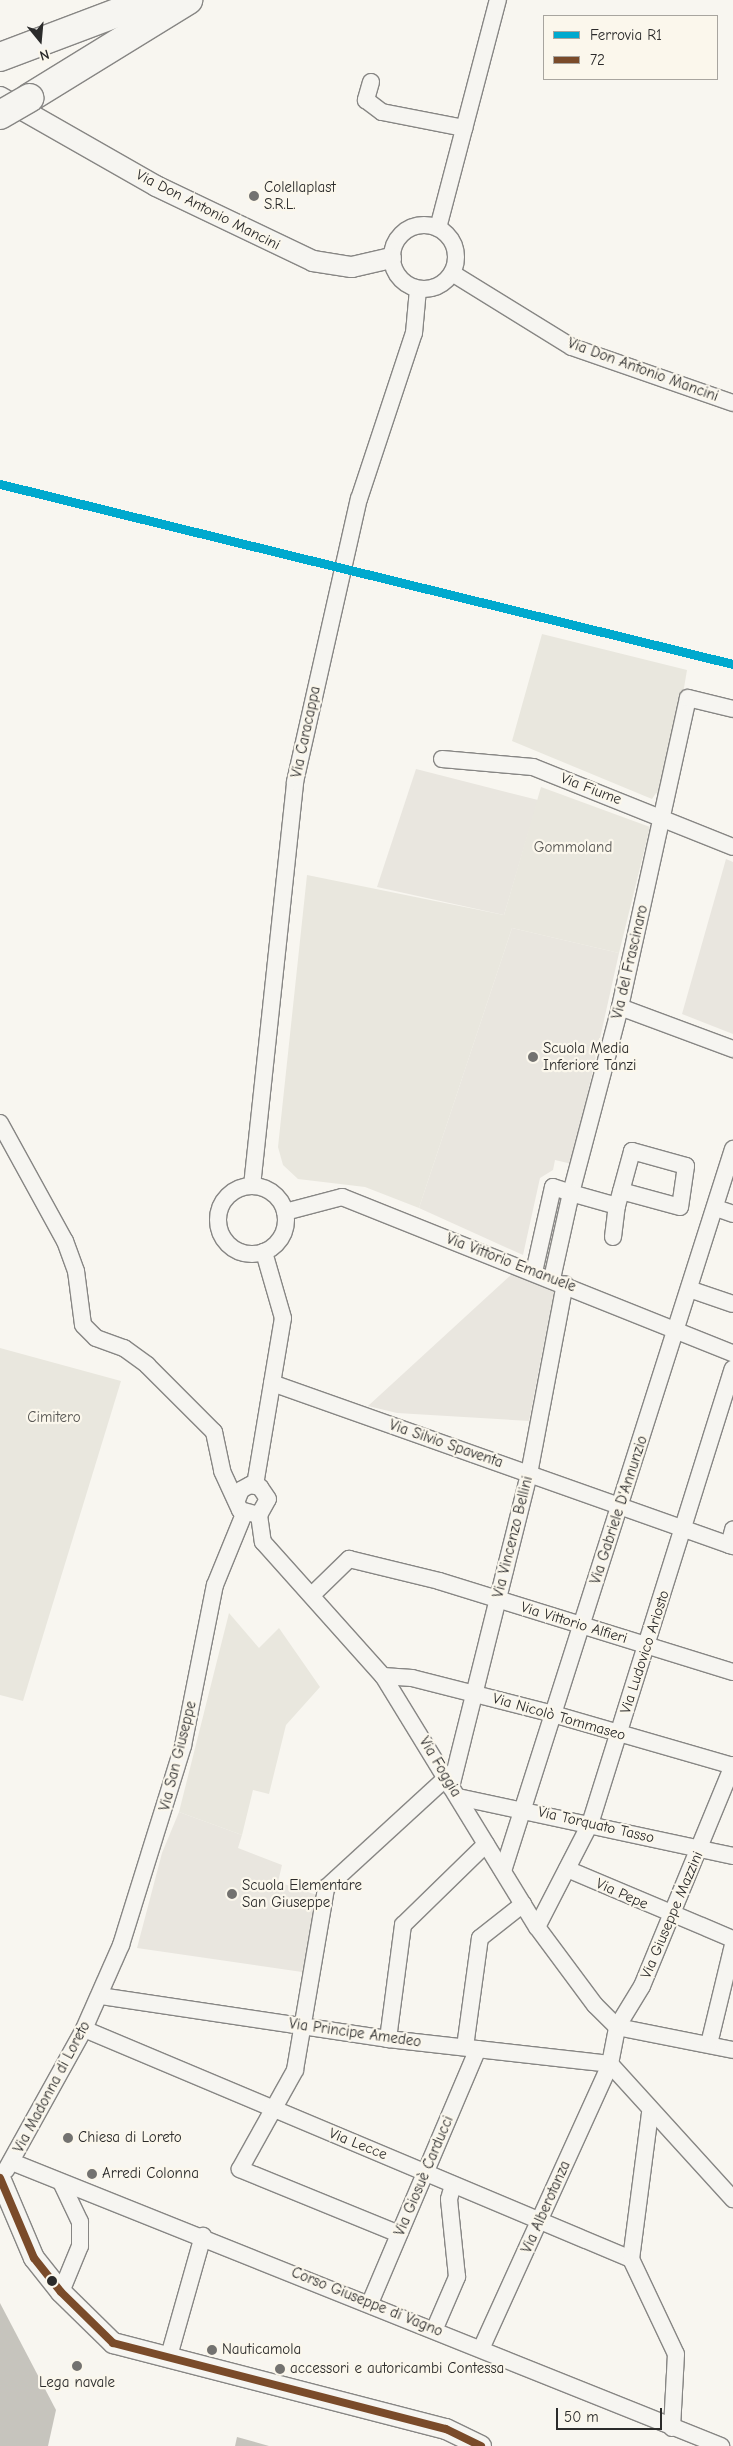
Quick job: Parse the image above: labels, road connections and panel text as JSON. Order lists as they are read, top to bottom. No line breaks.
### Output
{"streets":{"street":["Via Don Antonio Mancini","Via Caracappa","Via Fiume","Via del Frascinaro","Via Vittorio Emanuele","Via Silvio Spaventa","Via Gabriele D'Annunzio","Via Vincenzo Bellini","Via Vittorio Alfieri","Via Ludovico Ariosto","Via Nicolò Tommaseo","Via San Giuseppe","Via Foggia","Via Torquato Tasso","Via Pepe","Via Giuseppe Mazzini","Via Principe Amedeo","Via Madonna di Loreto","Via Lecce","Via Giosuè Carducci","Via Alberotanza","Corso Giuseppe di Vagno"]},"crossings":[["Via Don Antonio Mancini","Via Caracappa"],["Via Caracappa","Via Vittorio Emanuele"],["Via Fiume","Via del Frascinaro"],["Via del Frascinaro","Via Vittorio Emanuele"],["Via del Frascinaro","Via Vincenzo Bellini"],["Via Vittorio Emanuele","Via Gabriele D'Annunzio"],["Via Vittorio Emanuele","Via Vincenzo Bellini"],["Via Silvio Spaventa","Via Gabriele D'Annunzio"],["Via Silvio Spaventa","Via Vincenzo Bellini"],["Via Silvio Spaventa","Via Ludovico Ariosto"],["Via Gabriele D'Annunzio","Via Vittorio Alfieri"],["Via Gabriele D'Annunzio","Via Nicolò Tommaseo"],["Via Gabriele D'Annunzio","Via Foggia"],["Via Gabriele D'Annunzio","Via Torquato Tasso"],["Via Vincenzo Bellini","Via Vittorio Alfieri"],["Via Vincenzo Bellini","Via Nicolò Tommaseo"],["Via Vincenzo Bellini","Via Foggia"],["Via Vincenzo Bellini","Via Torquato Tasso"],["Via Vittorio Alfieri","Via Ludovico Ariosto"],["Via Vittorio Alfieri","Via Foggia"],["Via Ludovico Ariosto","Via Nicolò Tommaseo"],["Via Ludovico Ariosto","Via Foggia"],["Via Ludovico Ariosto","Via Torquato Tasso"],["Via Ludovico Ariosto","Via Pepe"],["Via Nicolò Tommaseo","Via Foggia"],["Via Nicolò Tommaseo","Via Giuseppe Mazzini"],["Via San Giuseppe","Via Foggia"],["Via San Giuseppe","Via Principe Amedeo"],["Via San Giuseppe","Via Madonna di Loreto"],["Via Foggia","Via Torquato Tasso"],["Via Foggia","Via Giuseppe Mazzini"],["Via Foggia","Via Giosuè Carducci"],["Via Torquato Tasso","Via Giuseppe Mazzini"],["Via Pepe","Via Giuseppe Mazzini"],["Via Giuseppe Mazzini","Via Principe Amedeo"],["Via Giuseppe Mazzini","Via Alberotanza"],["Via Principe Amedeo","Via Madonna di Loreto"],["Via Principe Amedeo","Via Giosuè Carducci"],["Via Principe Amedeo","Via Alberotanza"],["Via Madonna di Loreto","Via Lecce"],["Via Madonna di Loreto","Corso Giuseppe di Vagno"],["Via Lecce","Via Giosuè Carducci"],["Via Lecce","Via Alberotanza"],["Via Giosuè Carducci","Corso Giuseppe di Vagno"],["Via Alberotanza","Corso Giuseppe di Vagno"]],"parks":["Gommoland","Cimitero"],"places":["Colellaplast S.R.L.","Scuola Media Inferiore Tanzi","Scuola Elementare San Giuseppe","Chiesa di Loreto","Arredi Colonna","Nauticamola","Lega navale","accessori e autoricambi Contessa"],"lines":["rail line R1","transit line 72"],"legend":["Ferrovia R1","72"],"scale_bar":"50 m","north":"bottom"}
